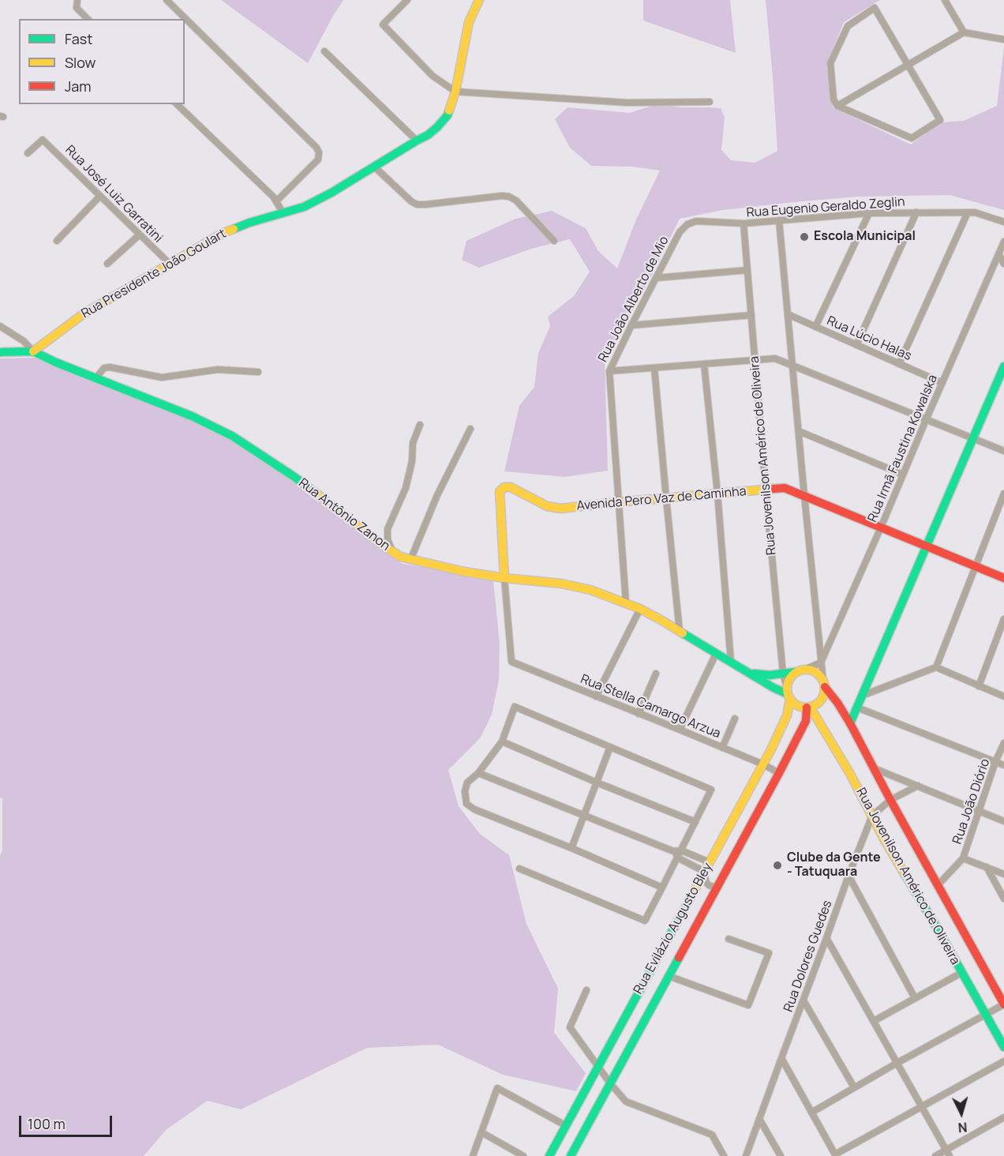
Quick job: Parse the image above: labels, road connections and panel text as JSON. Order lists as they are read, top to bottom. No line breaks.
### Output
{"streets":{"main road":["Rua Presidente João Goulart","Rua Jovenilson Américo de Oliveira","Avenida Pero Vaz de Caminha","Rua Antônio Zanon","Rua Evilázio Augusto Bley"],"street":["Rua José Luiz Garratini","Rua Eugenio Geraldo Zeglin","Rua João Alberto de Mio","Rua Lúcio Halas","Rua Irmã Faustina Kowalska","Rua Stella Camargo Arzua","Rua João Diório","Rua Dolores Guedes"]},"crossings":[["Rua José Luiz Garratini","Rua Presidente João Goulart"],["Rua Eugenio Geraldo Zeglin","Rua João Alberto de Mio"],["Rua Eugenio Geraldo Zeglin","Rua Jovenilson Américo de Oliveira"],["Rua Presidente João Goulart","Rua Antônio Zanon"],["Rua João Alberto de Mio","Avenida Pero Vaz de Caminha"],["Rua João Alberto de Mio","Rua Antônio Zanon"],["Rua Lúcio Halas","Rua Irmã Faustina Kowalska"],["Rua Irmã Faustina Kowalska","Avenida Pero Vaz de Caminha"],["Rua Jovenilson Américo de Oliveira","Avenida Pero Vaz de Caminha"],["Rua Jovenilson Américo de Oliveira","Rua Antônio Zanon"],["Rua Jovenilson Américo de Oliveira","Rua João Diório"],["Rua Jovenilson Américo de Oliveira","Rua Evilázio Augusto Bley"],["Rua Jovenilson Américo de Oliveira","Rua Dolores Guedes"],["Avenida Pero Vaz de Caminha","Rua Antônio Zanon"],["Avenida Pero Vaz de Caminha","Rua Stella Camargo Arzua"],["Rua Antônio Zanon","Rua Stella Camargo Arzua"],["Rua Antônio Zanon","Rua Evilázio Augusto Bley"],["Rua Stella Camargo Arzua","Rua Evilázio Augusto Bley"]],"places":["Escola Municipal","Clube da Gente - Tatuquara"],"legend":["Fast","Slow","Jam"],"scale_bar":"100 m","north":"bottom"}
